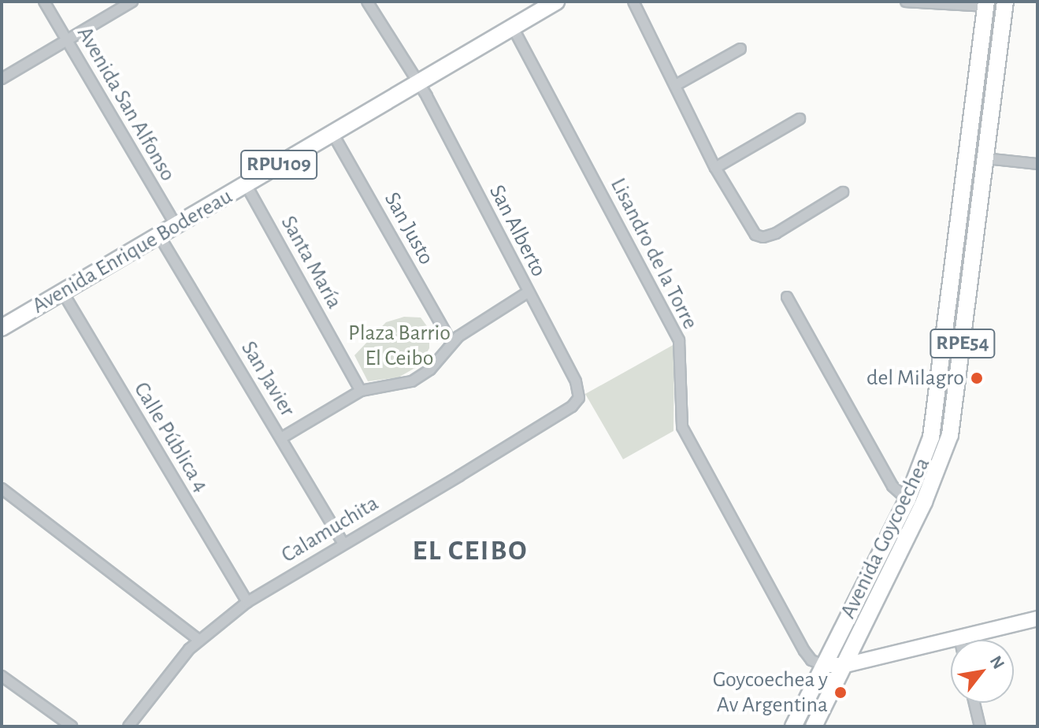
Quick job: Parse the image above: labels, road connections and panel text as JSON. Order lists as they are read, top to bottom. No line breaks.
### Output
{"streets":{"main road":["RPU109","Avenida Enrique Bodereau","RPE54","Avenida Goycoechea"],"street":["Avenida San Alfonso","San Justo","San Alberto","Lisandro de la Torre","Santa María","San Javier","Calle Pública 4","Calamuchita"]},"crossings":[["Avenida San Alfonso","Avenida Enrique Bodereau"],["San Justo","Avenida Enrique Bodereau"],["San Alberto","Avenida Enrique Bodereau"],["San Alberto","Calamuchita"],["Avenida Enrique Bodereau","Lisandro de la Torre"],["Avenida Enrique Bodereau","Santa María"],["Avenida Enrique Bodereau","San Javier"],["Avenida Enrique Bodereau","Calle Pública 4"],["Lisandro de la Torre","Avenida Goycoechea"],["San Javier","Calamuchita"],["Calle Pública 4","Calamuchita"]],"districts":["EL CEIBO"],"parks":["Plaza Barrio El Ceibo"],"places":["del Milagro","Goycoechea y Av Argentina"],"north":"top right"}
